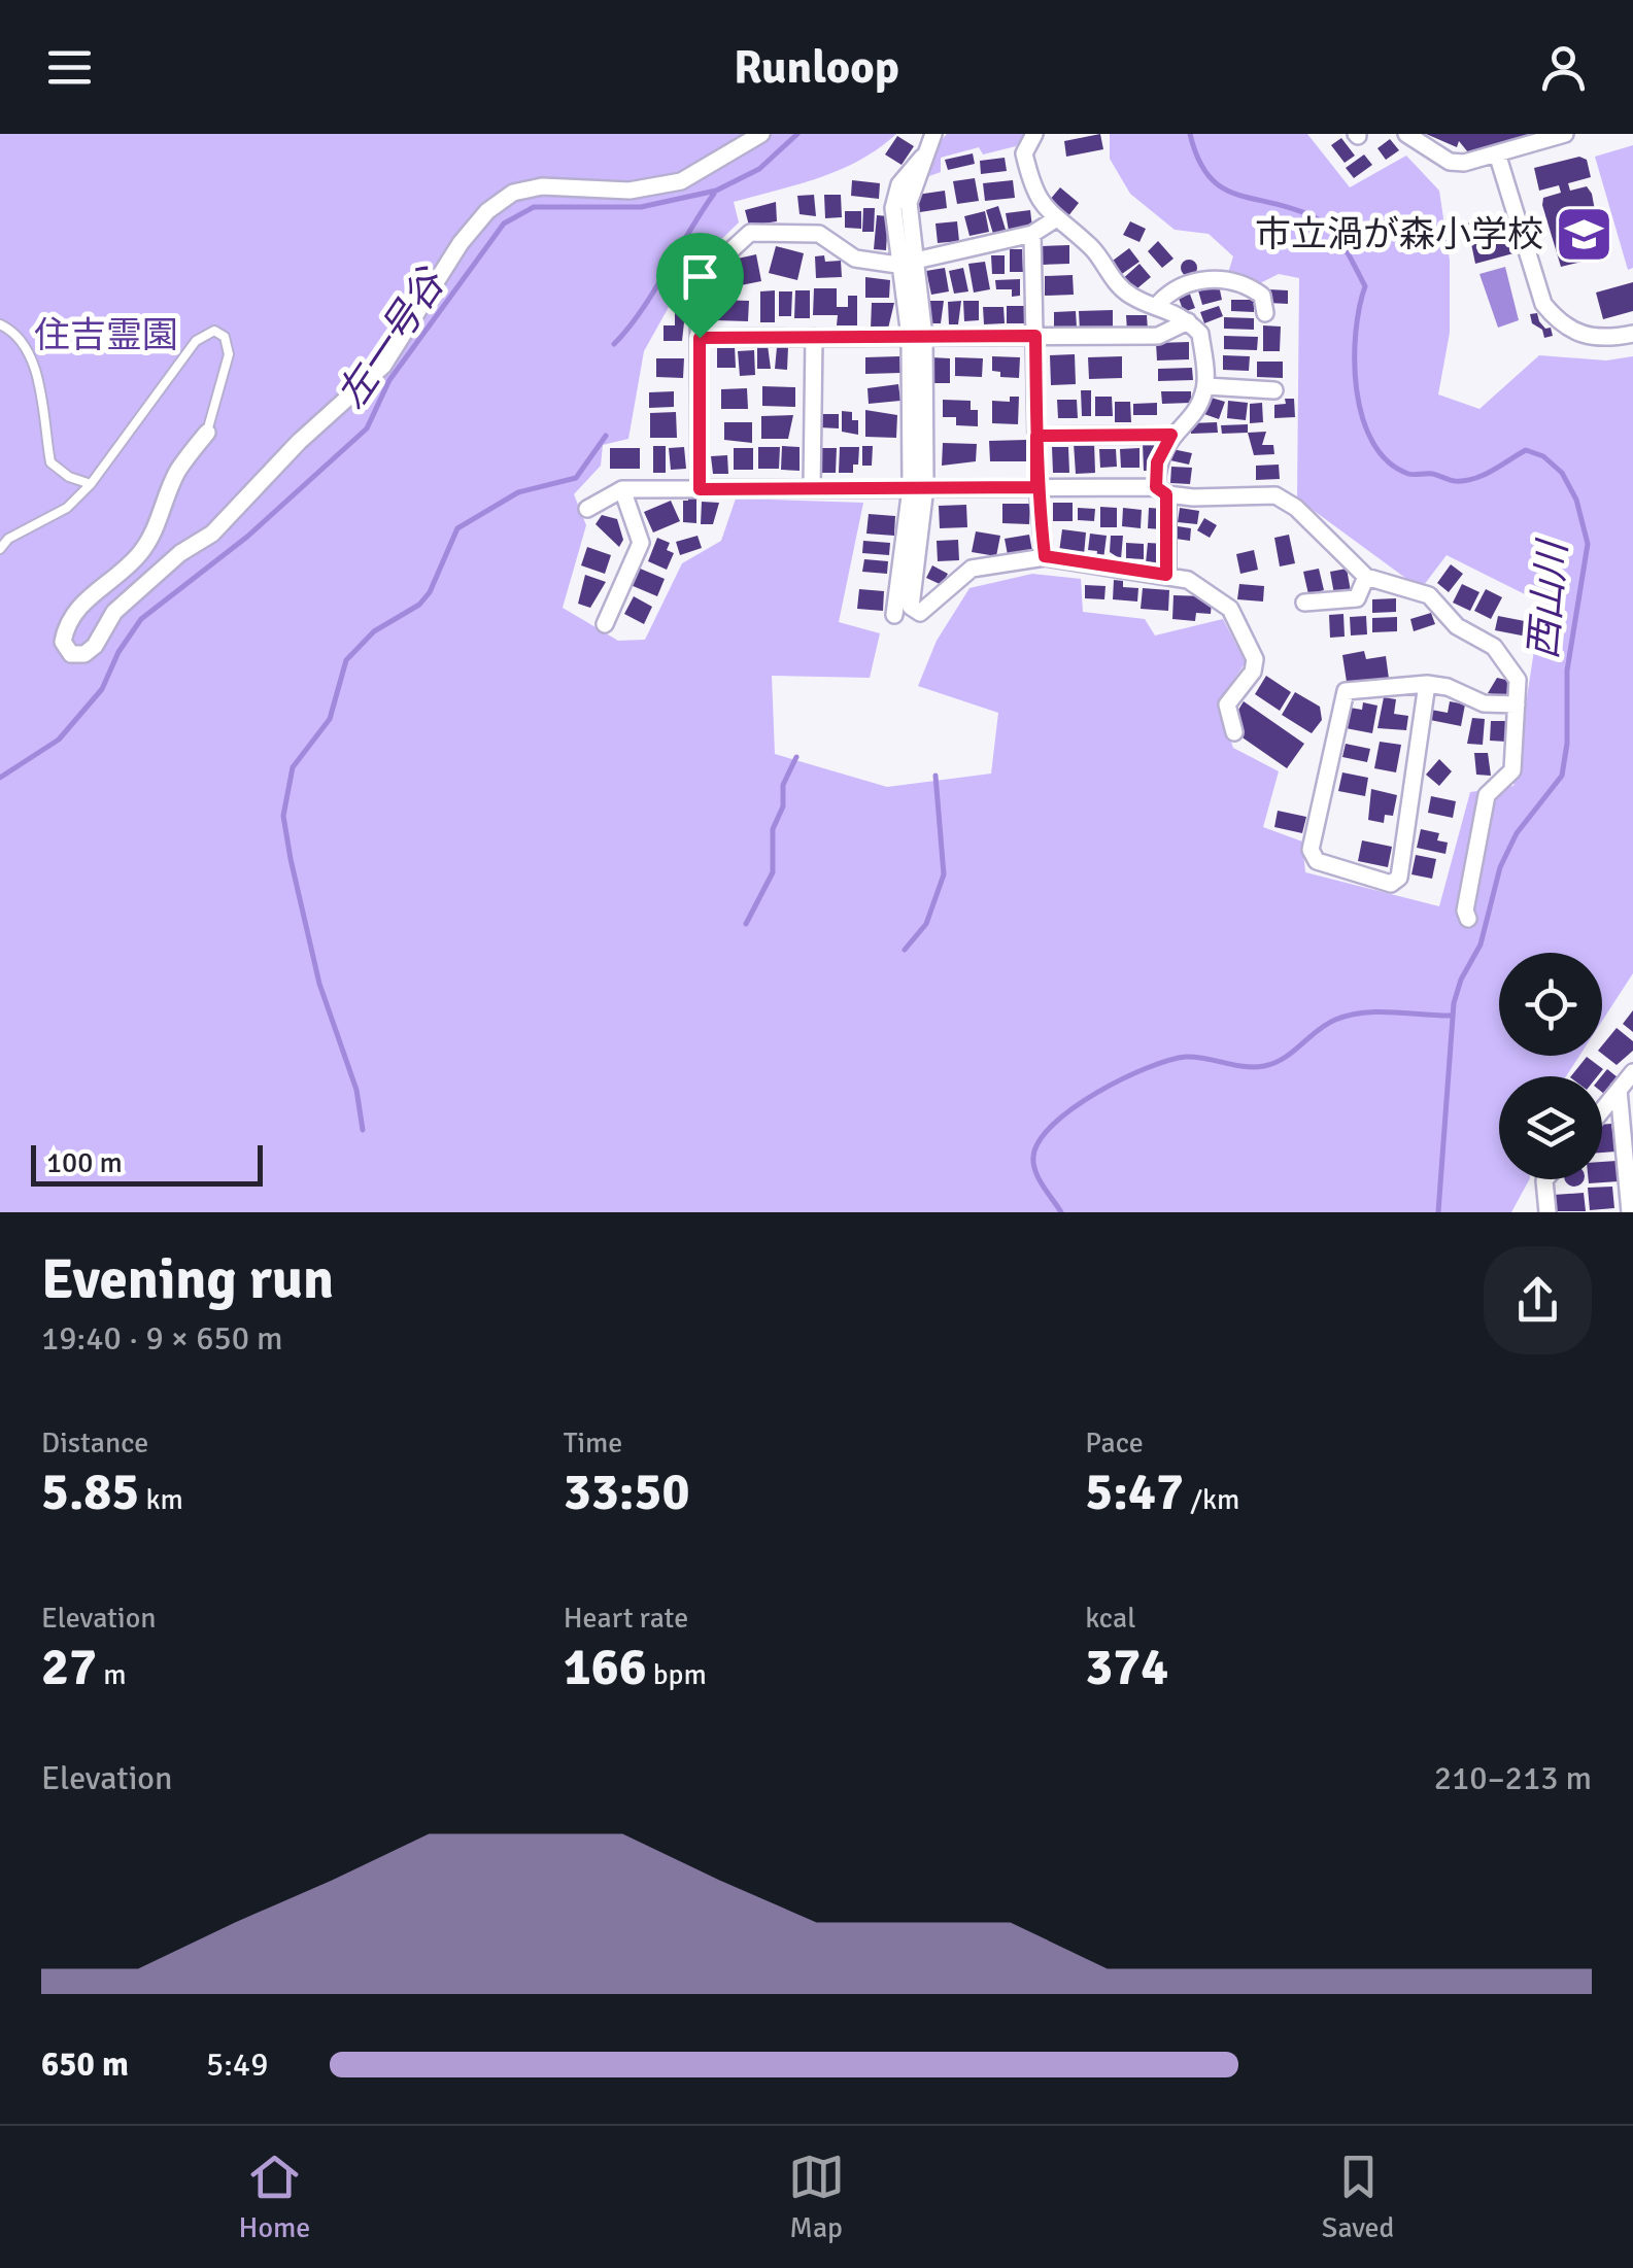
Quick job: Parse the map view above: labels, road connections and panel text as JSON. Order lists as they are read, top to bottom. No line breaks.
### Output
{"water":["左一号谷","西山川"],"parks":["住吉霊園"],"places":{"school or university":["市立渦が森小学校"]},"scale_bar":"100 m","page":{"header":"Runloop","scale":"100 m","heading":["Evening run","19:40 · 9 × 650 m"],"stats":[["Distance","5.85 km"],["Time","33:50"],["Pace","5:47 /km"],["Elevation","27 m"],["Heart rate","166 bpm"],["kcal","374"]],"chart":["Elevation","210–213 m"],"list":[{"name":"650 m","note":"5:49"}],"tabs":["Home","Map","Saved"]}}
